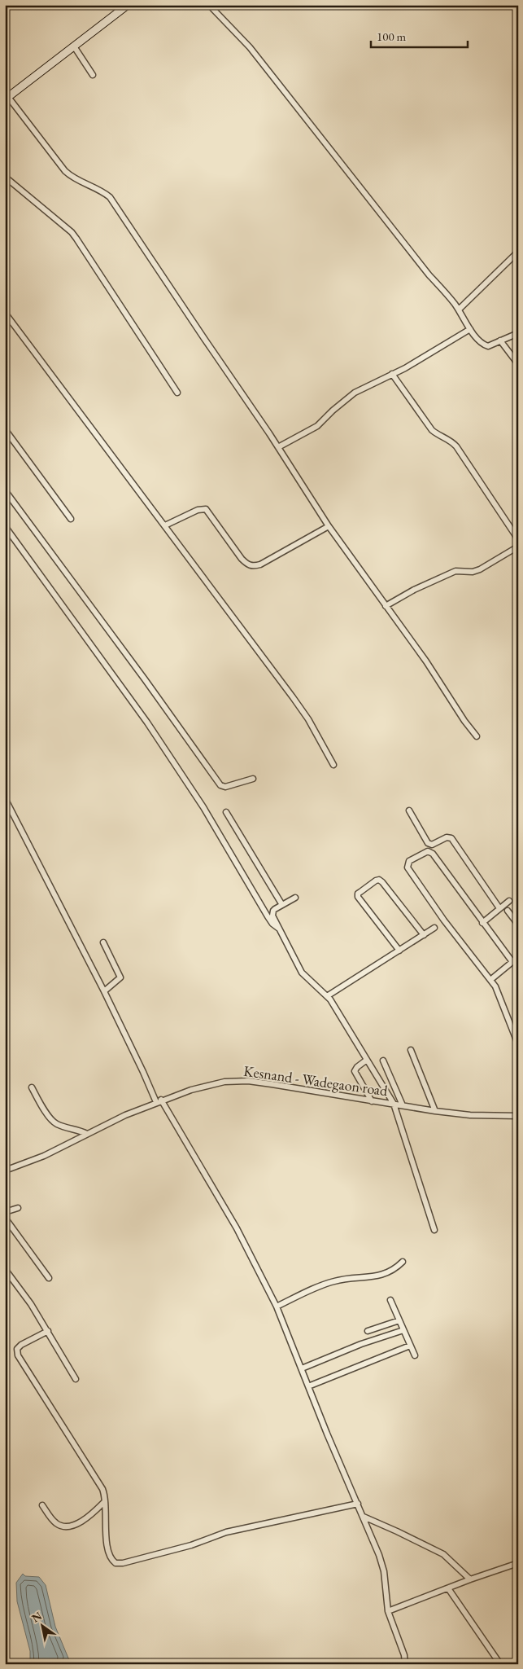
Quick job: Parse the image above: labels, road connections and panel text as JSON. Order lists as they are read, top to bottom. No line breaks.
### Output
{"streets":{"street":["Kesnand - Wadegaon road"]},"scale_bar":"100 m","north":"top left"}
